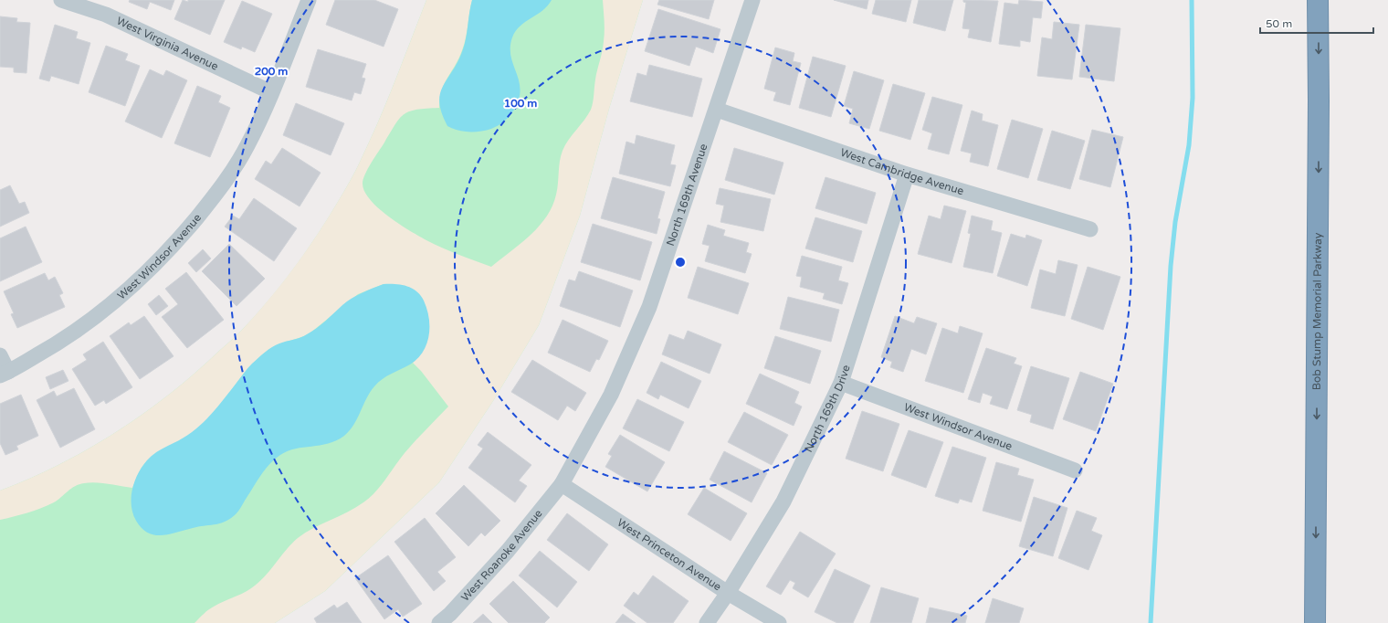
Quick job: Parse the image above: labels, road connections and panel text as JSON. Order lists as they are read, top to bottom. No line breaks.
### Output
{"streets":{"highway":["Bob Stump Memorial Parkway"],"street":["West Virginia Avenue","West Cambridge Avenue","North 169th Avenue","West Windsor Avenue","North 169th Drive","West Roanoke Avenue","West Princeton Avenue"]},"crossings":[["West Virginia Avenue","West Windsor Avenue"],["West Cambridge Avenue","North 169th Avenue"],["West Cambridge Avenue","North 169th Drive"],["North 169th Avenue","West Roanoke Avenue"],["North 169th Avenue","West Princeton Avenue"],["West Windsor Avenue","North 169th Drive"],["North 169th Drive","West Princeton Avenue"],["West Roanoke Avenue","West Princeton Avenue"]],"one_way":["Bob Stump Memorial Parkway"],"scale_bar":"50 m","rings":["200 m","100 m"]}
